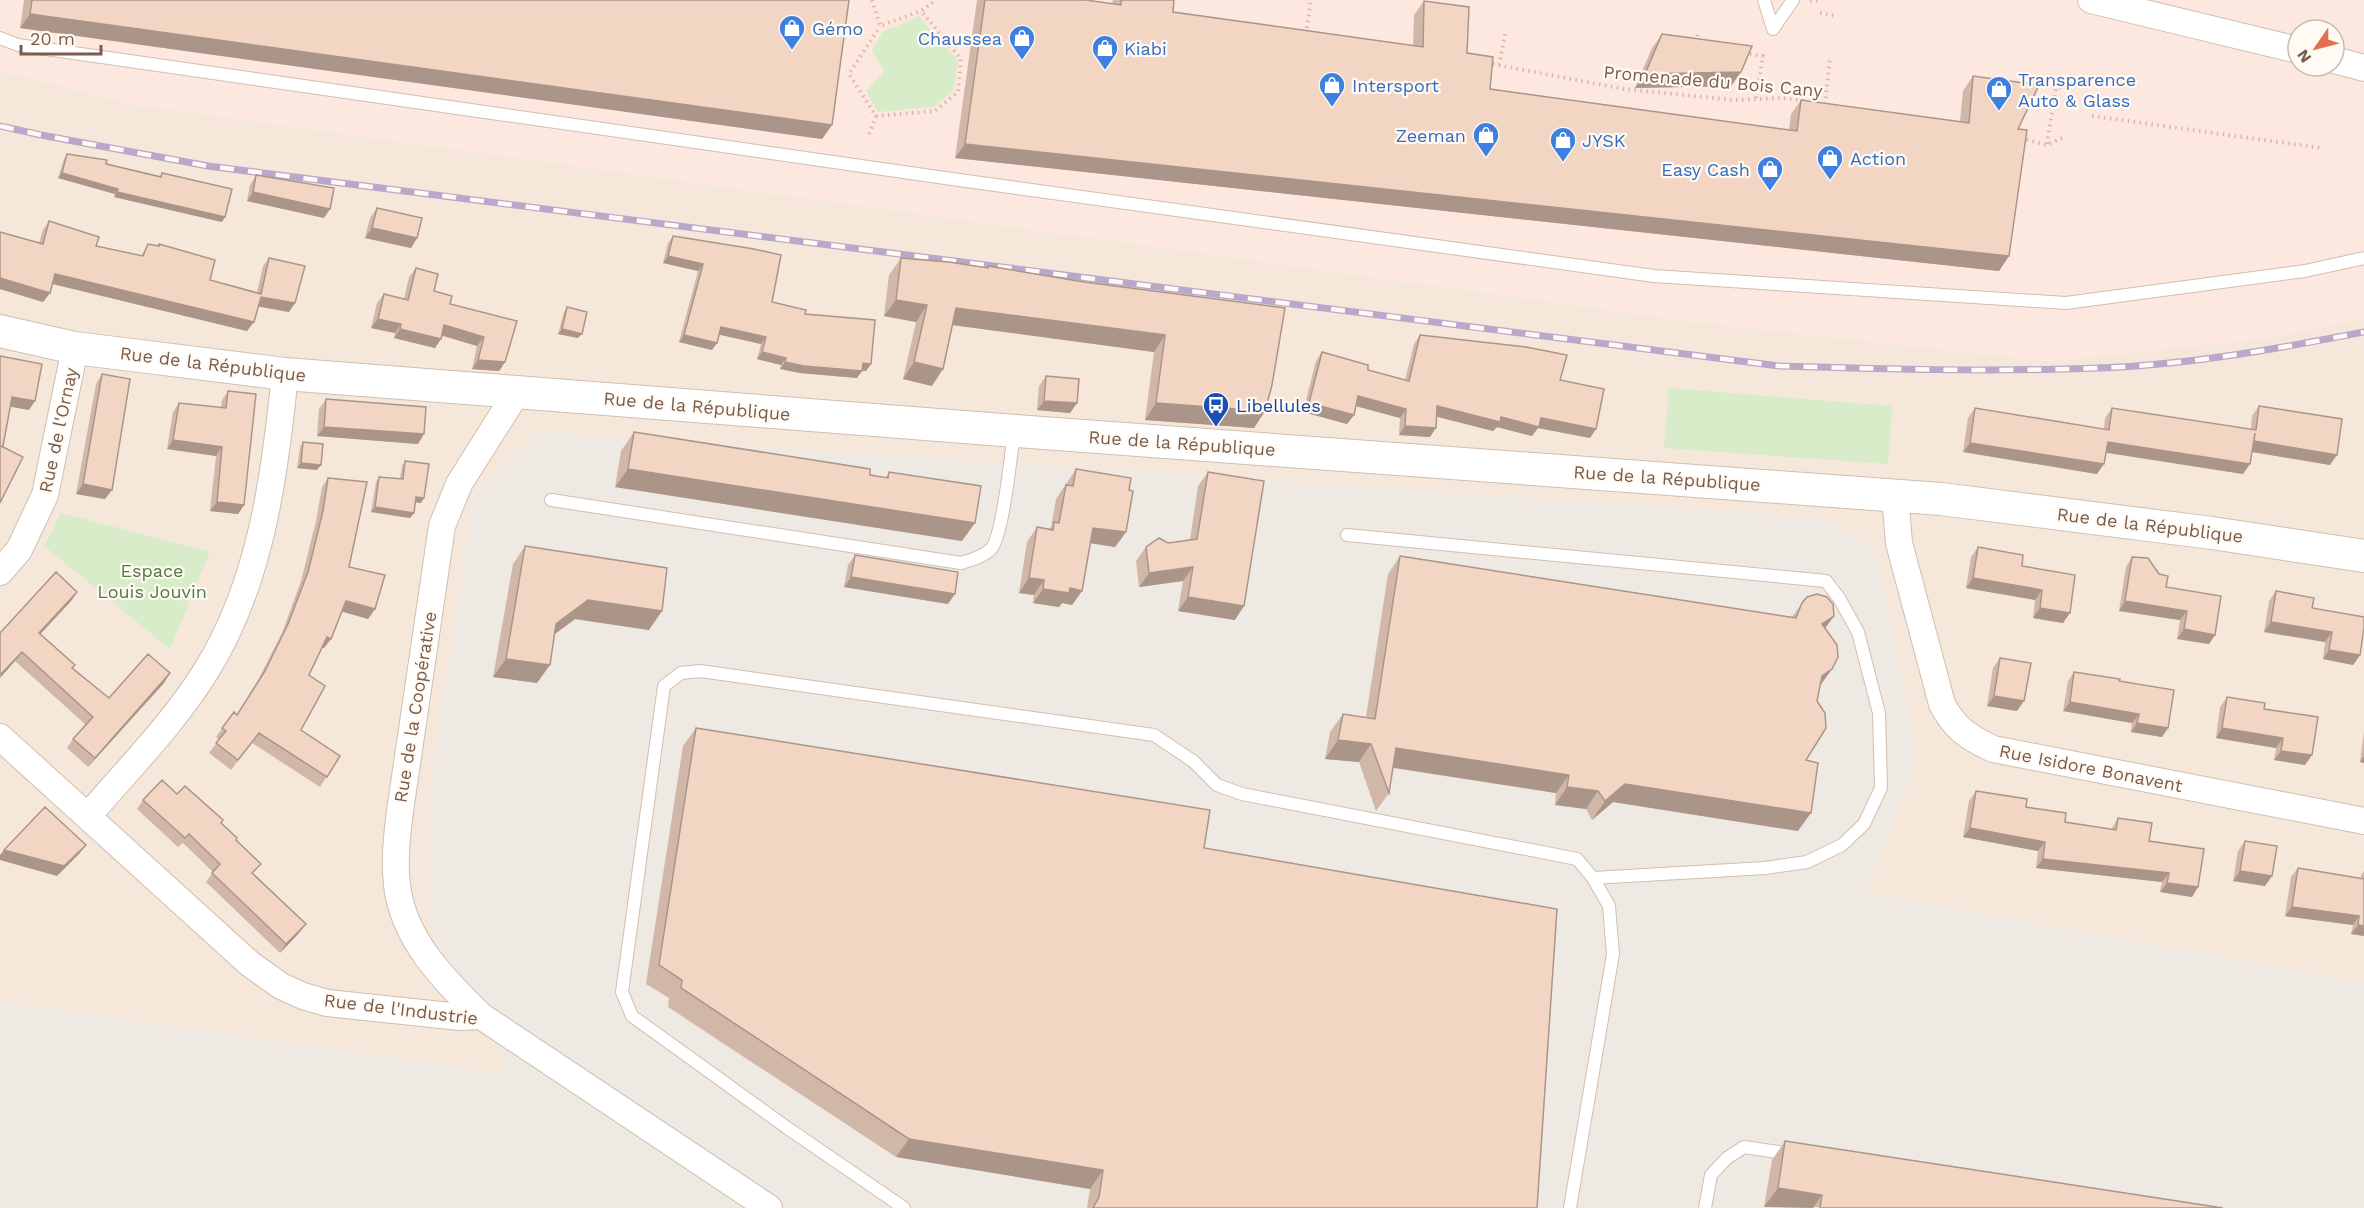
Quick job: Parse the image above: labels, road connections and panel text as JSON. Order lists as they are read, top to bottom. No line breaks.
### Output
{"streets":{"street":["Rue de la République","Rue de l'Ornay","Rue de la Coopérative","Rue Isidore Bonavent","Rue de l'Industrie"],"path":["Promenade du Bois Cany"]},"crossings":[["Rue de la République","Rue de l'Ornay"],["Rue de la République","Rue de la Coopérative"],["Rue de la République","Rue Isidore Bonavent"],["Rue de la Coopérative","Rue de l'Industrie"]],"parks":["Espace Louis Jouvin"],"places":{"shop":["Gémo","Chaussea","Kiabi","Intersport","Transparence Auto & Glass","Zeeman","JYSK","Action","Easy Cash"],"bus stop":["Libellules"]},"scale_bar":"20 m","north":"bottom left"}
